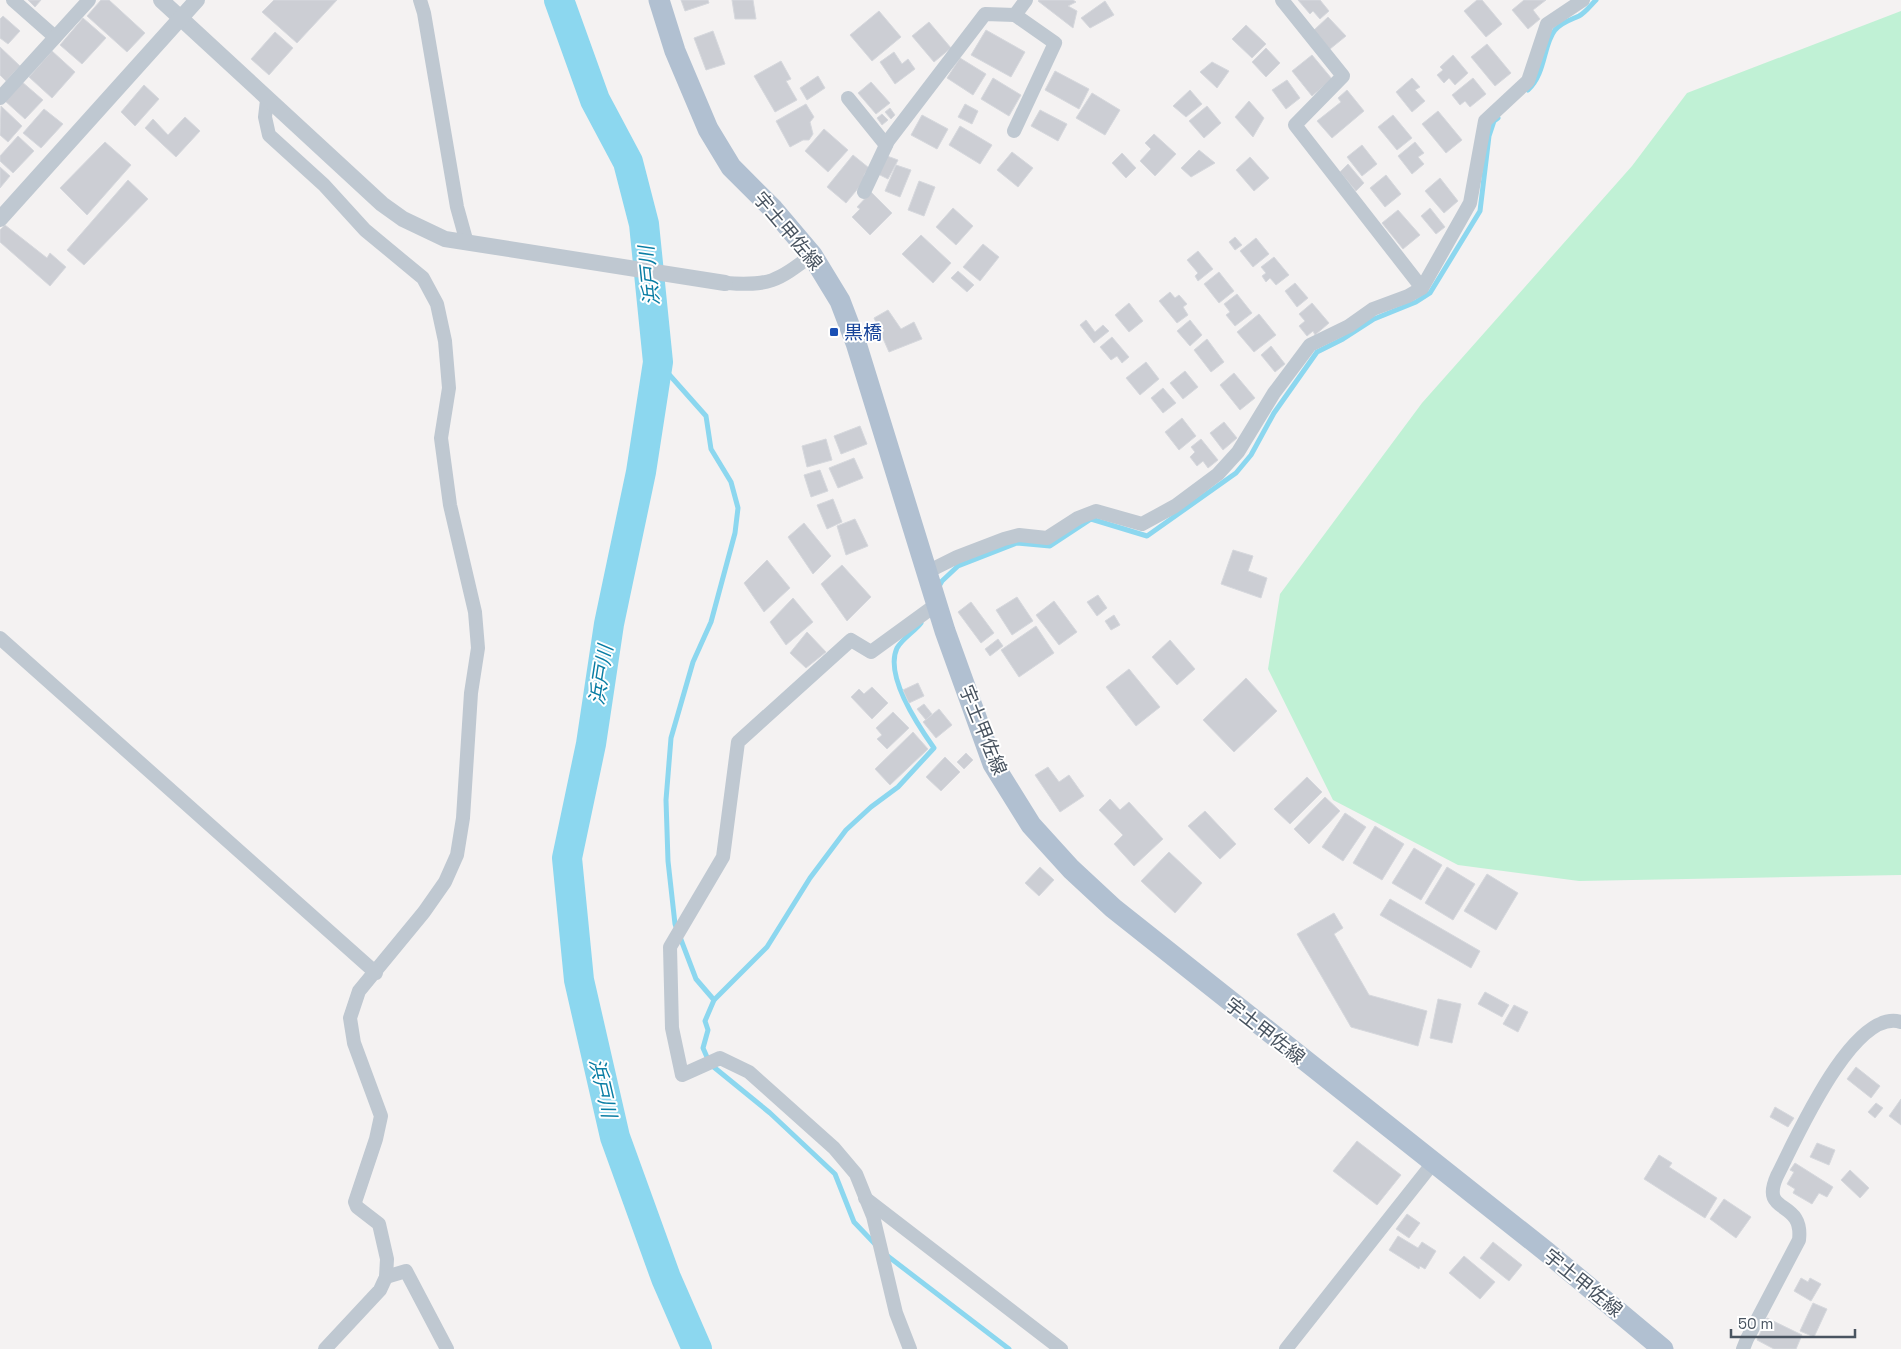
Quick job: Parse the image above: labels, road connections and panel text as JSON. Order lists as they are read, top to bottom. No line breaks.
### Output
{"streets":{"main road":["宇土甲佐線"]},"water":["浜戸川"],"places":{"transit":["黒橋"]},"scale_bar":"50 m"}
